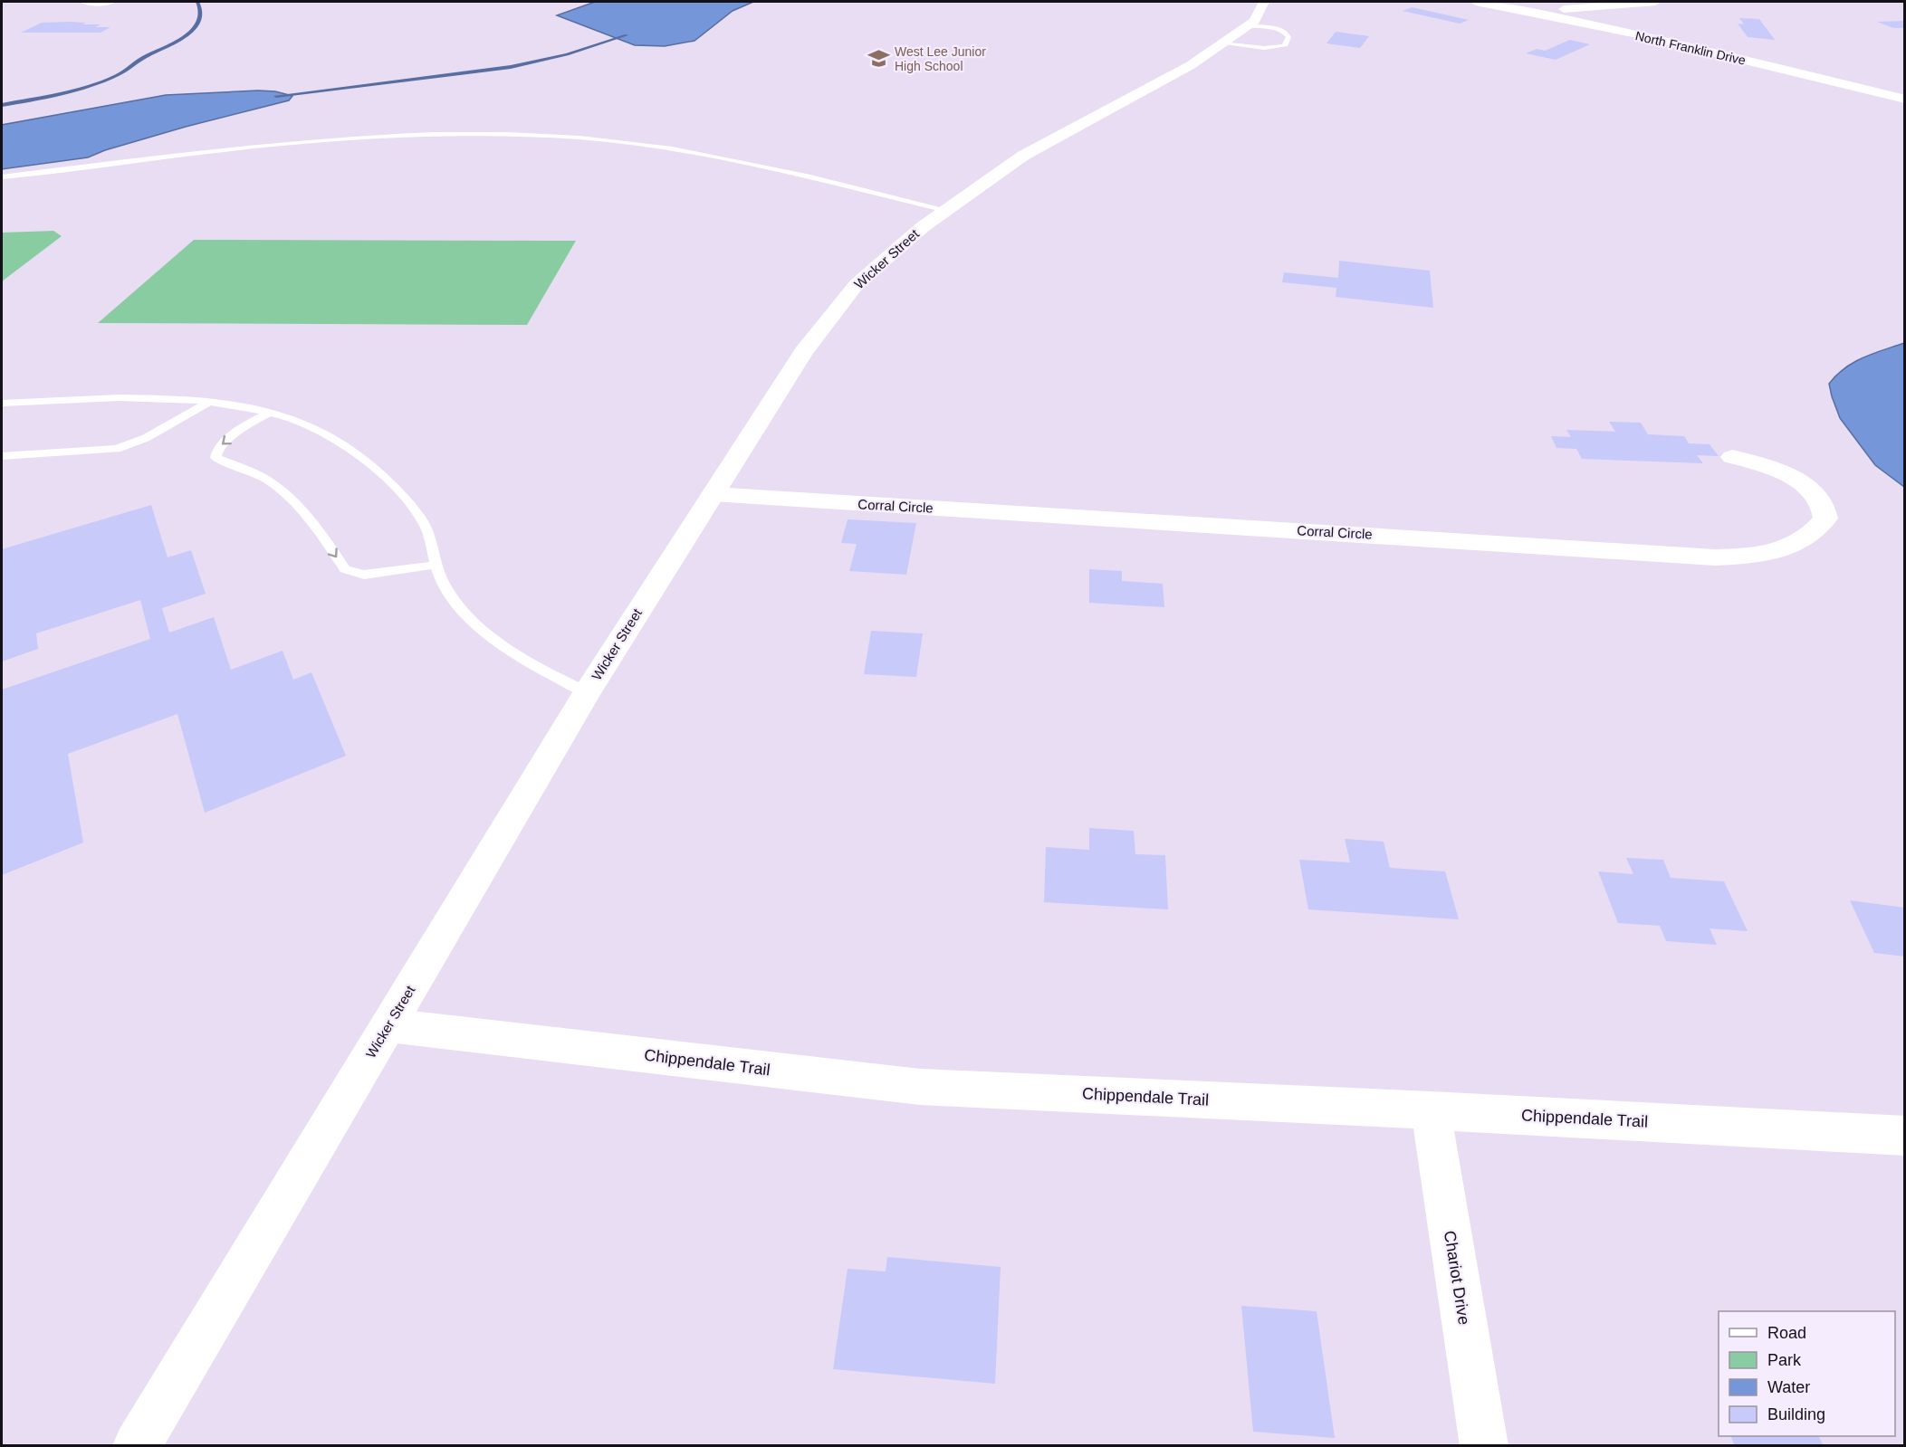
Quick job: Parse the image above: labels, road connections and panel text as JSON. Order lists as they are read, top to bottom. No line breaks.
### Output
{"streets":{"street":["North Franklin Drive","Wicker Street","Corral Circle","Chippendale Trail","Chariot Drive"]},"crossings":[["Wicker Street","Corral Circle"],["Wicker Street","Chippendale Trail"],["Chippendale Trail","Chariot Drive"]],"places":{"school or university":["West Lee Junior High School"]},"legend":["Road","Park","Water","Building"]}
